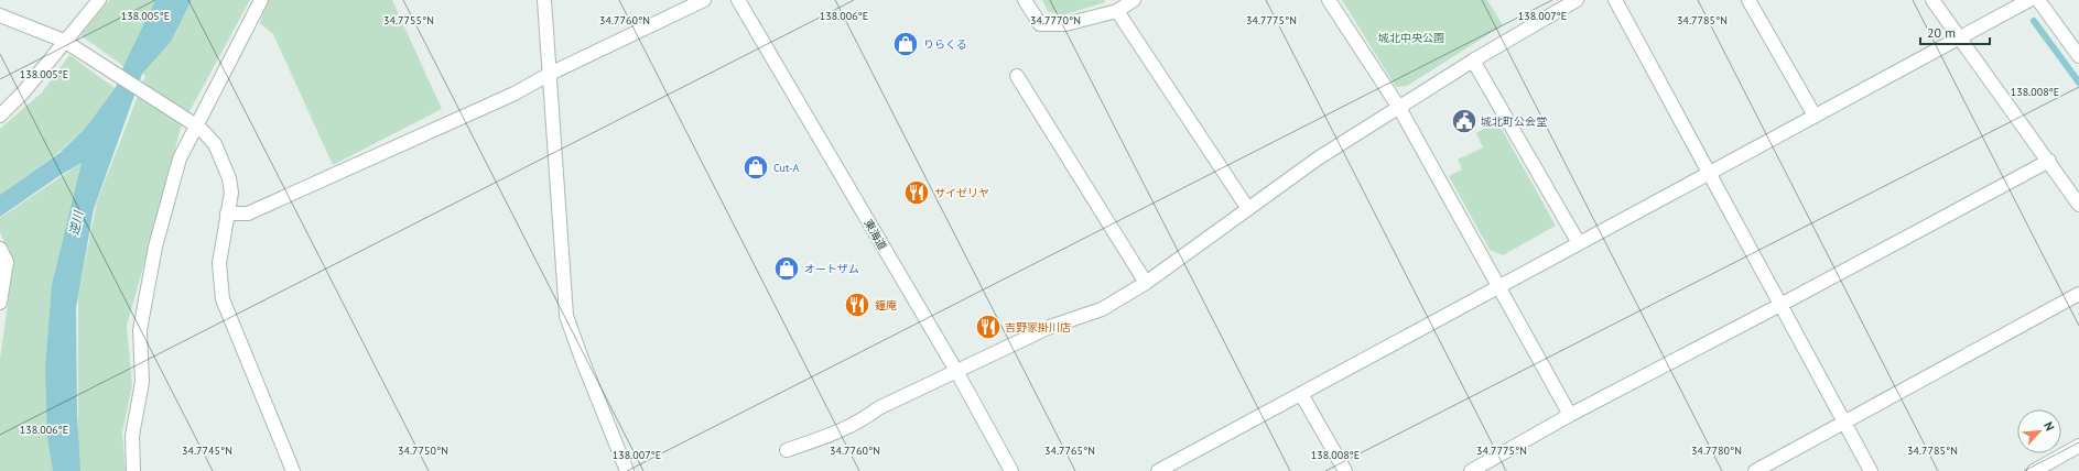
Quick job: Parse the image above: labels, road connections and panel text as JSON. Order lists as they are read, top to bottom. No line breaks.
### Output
{"streets":{"street":["東海道"]},"water":["逆川"],"parks":["城北中央公園"],"places":{"shop":["りらくる","Cut-A","オートザム"],"public building":["城北町公会堂"],"restaurant":["サイゼリヤ","鐘庵","吉野家掛川店"]},"scale_bar":"20 m","north":"top right","coordinates":["138.005°E","138.006°E","138.007°E","34.7755°N","34.7760°N","34.7770°N","34.7775°N","34.7785°N","138.008°E","34.7745°N","34.7750°N","34.7765°N","34.7780°N"]}
